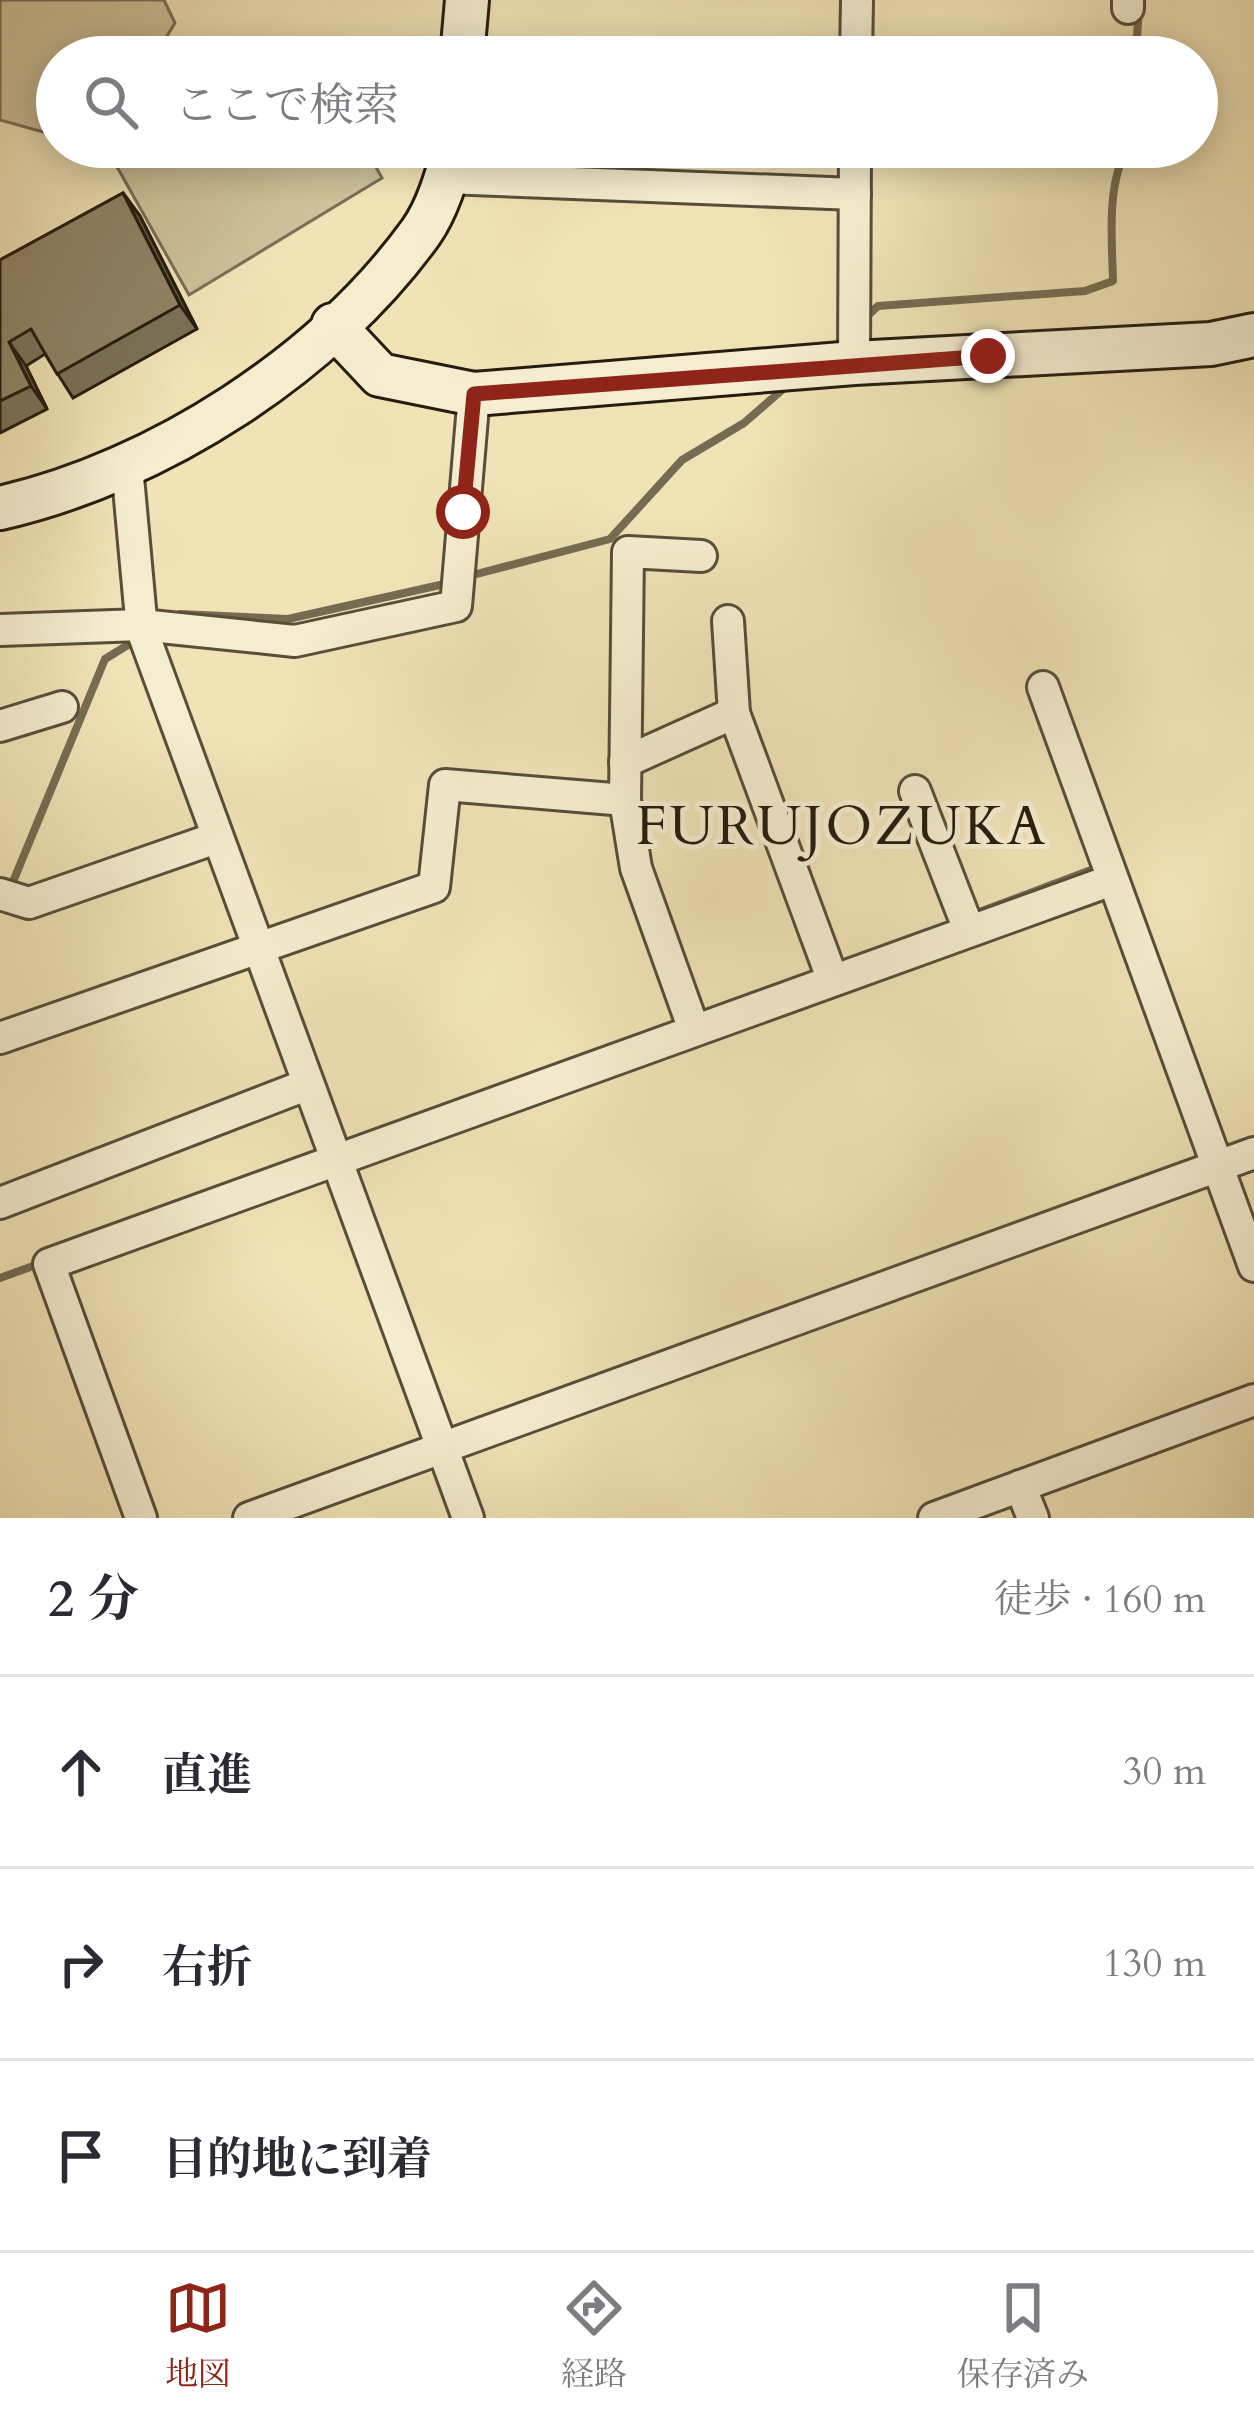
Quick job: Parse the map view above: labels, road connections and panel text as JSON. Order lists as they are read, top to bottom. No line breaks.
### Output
{"districts":["FURUJOZUKA"],"page":{"search":"ここで検索","heading":["2 分","徒歩 · 160 m"],"list":[["直進","30 m"],["右折","130 m"],"目的地に到着"],"nav":["地図","経路","保存済み"]}}
